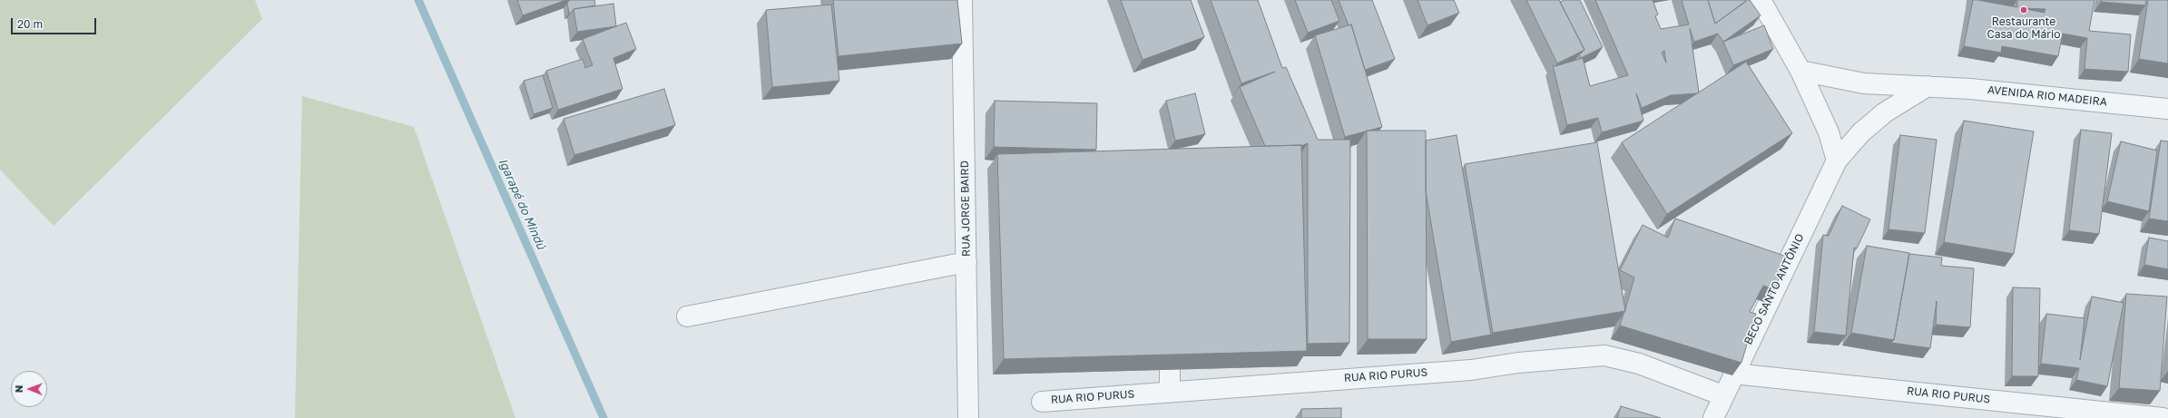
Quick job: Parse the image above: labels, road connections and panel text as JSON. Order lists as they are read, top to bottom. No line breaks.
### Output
{"streets":{"street":["AVENIDA RIO MADEIRA","RUA JORGE BAIRD","BECO SANTO ANTÔNIO","RUA RIO PURUS"]},"crossings":[["BECO SANTO ANTÔNIO","RUA RIO PURUS"]],"water":["Igarapé do Mindú"],"places":["Restaurante Casa do Mário"],"scale_bar":"20 m","north":"left"}
